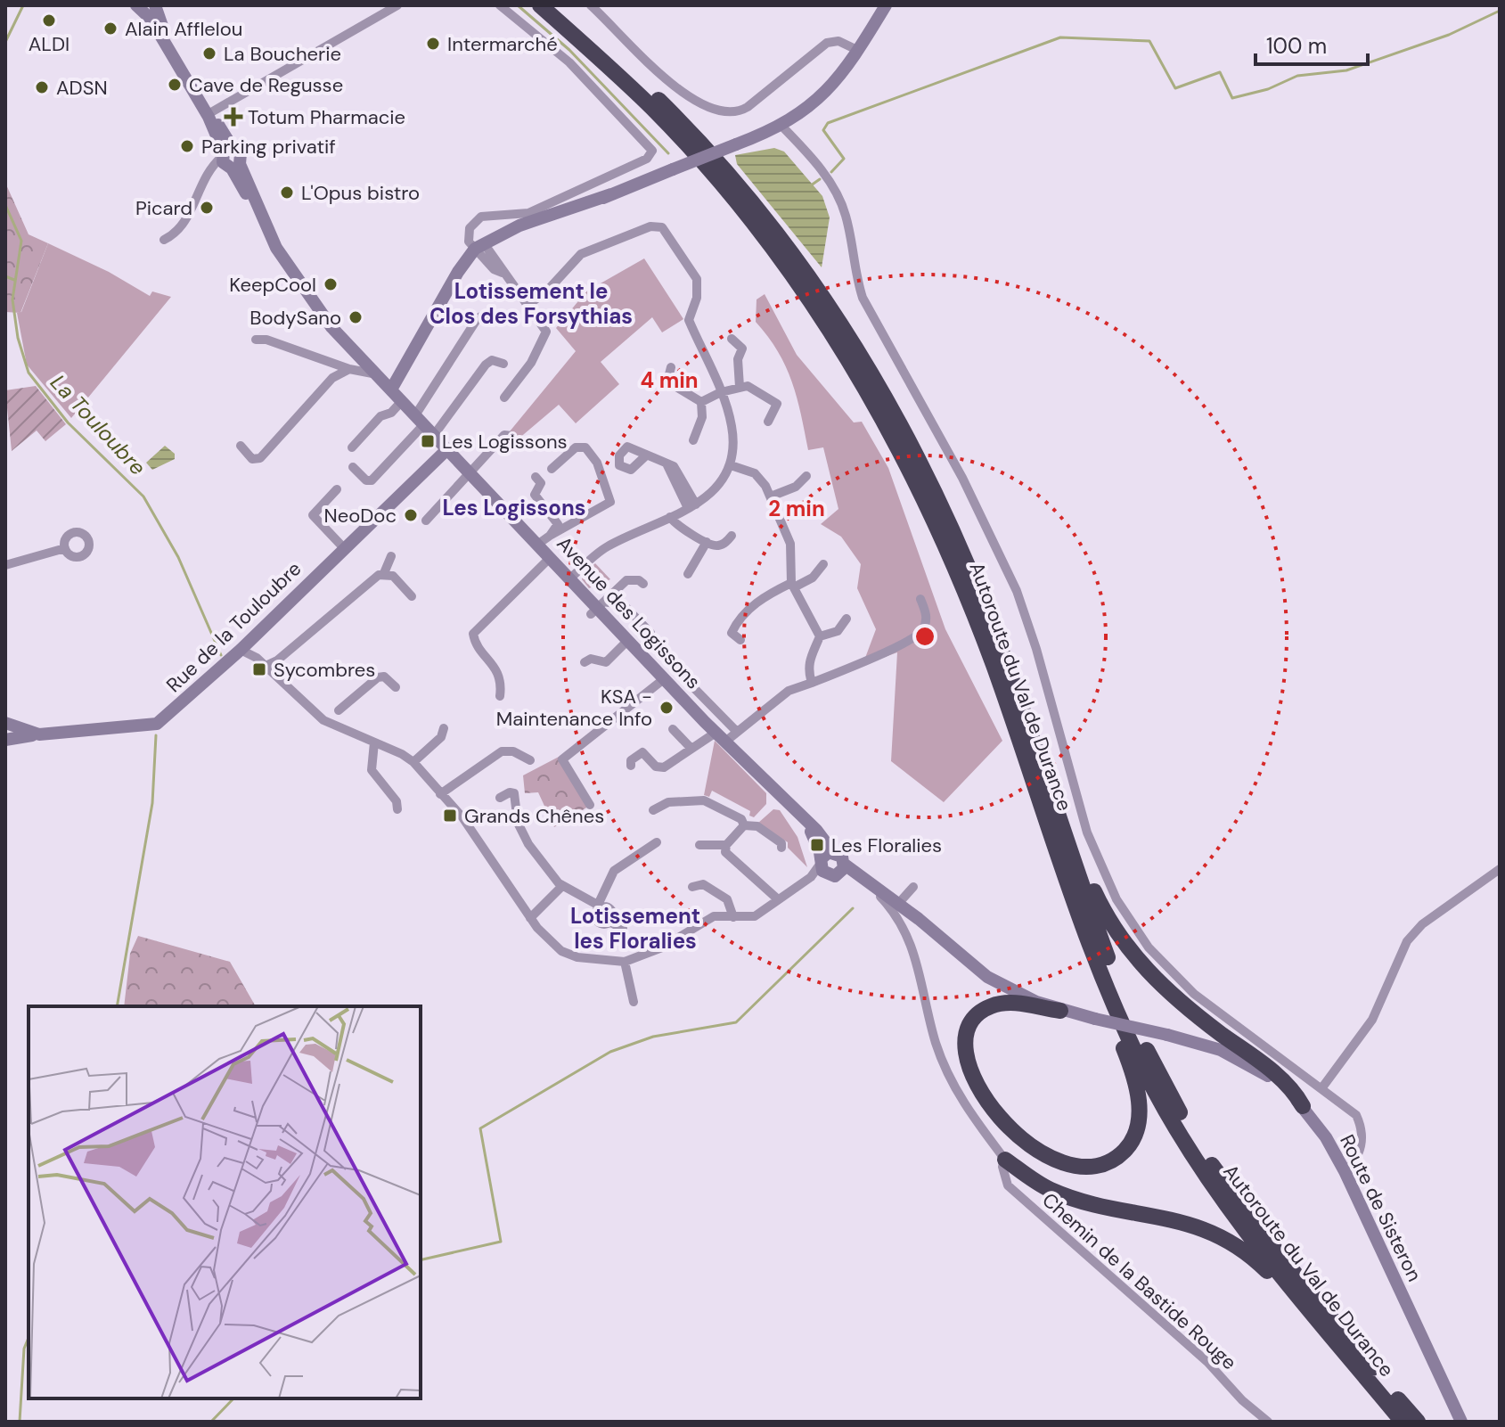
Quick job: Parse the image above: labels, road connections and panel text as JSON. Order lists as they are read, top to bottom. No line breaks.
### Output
{"streets":{"highway":["Autoroute du Val de Durance"],"main road":["Avenue des Logissons","Rue de la Touloubre","Route de Sisteron"],"street":["Chemin de la Bastide Rouge"]},"crossings":[["Avenue des Logissons","Rue de la Touloubre"]],"districts":["Lotissement le Clos des Forsythias","Les Logissons","Lotissement les Floralies"],"water":["La Touloubre"],"places":{"other":["ALDI","Alain Afflelou","Intermarché","La Boucherie","Cave de Regusse","ADSN","Parking privatif","L'Opus bistro","Picard","KeepCool","BodySano","NeoDoc","KSA - Maintenance Info"],"health":["Totum Pharmacie"],"transit":["Les Logissons","Sycombres","Grands Chênes","Les Floralies"]},"scale_bar":"100 m","rings":["4 min","2 min"]}
